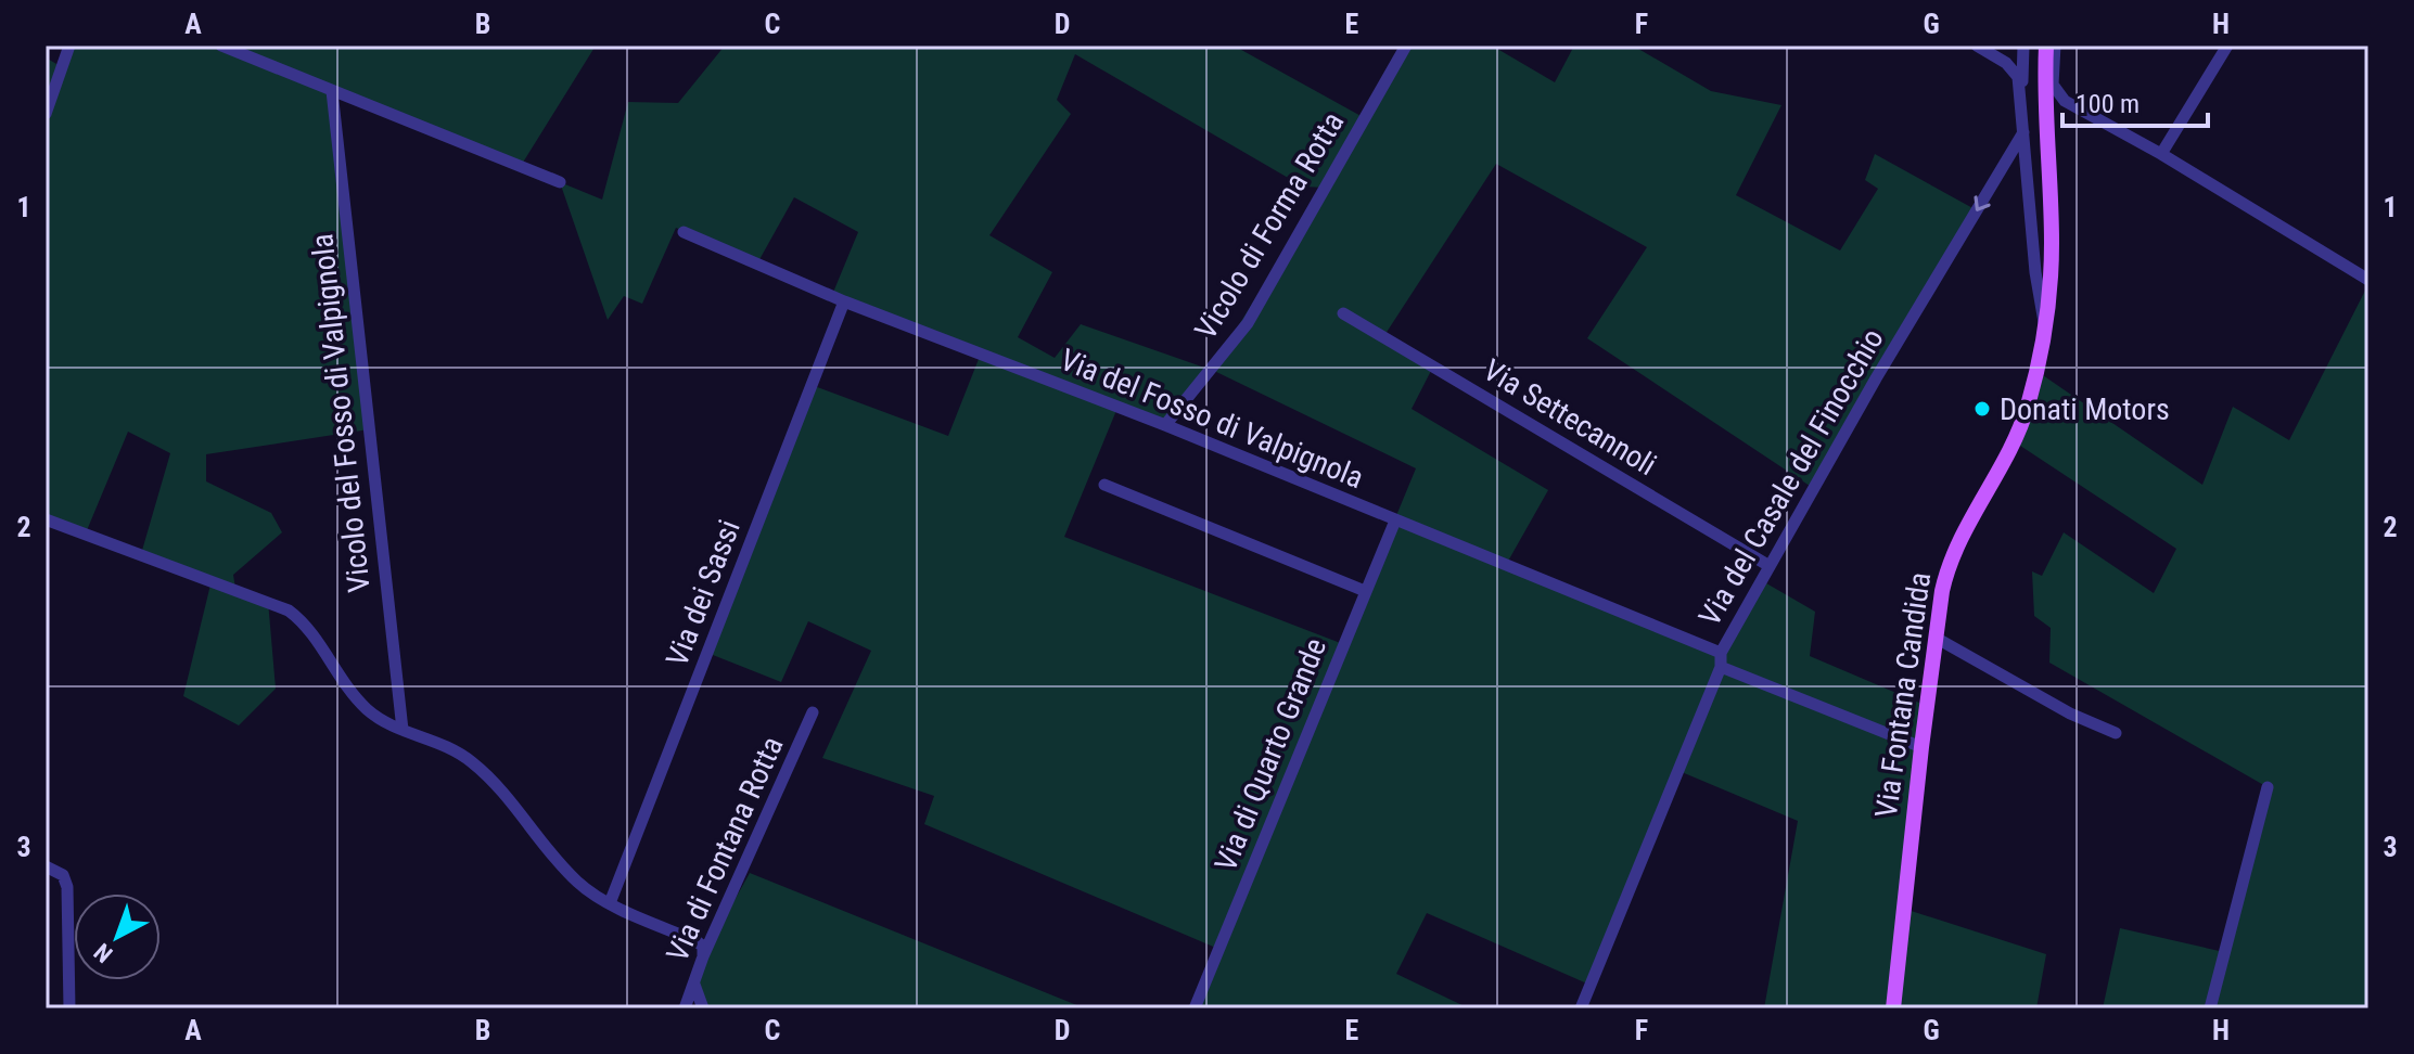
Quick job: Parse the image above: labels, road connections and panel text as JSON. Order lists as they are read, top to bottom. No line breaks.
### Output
{"streets":{"main road":["Via Fontana Candida"],"street":["Vicolo di Forma Rotta","Vicolo del Fosso di Valpignola","Via Settecannoli","Via del Fosso di Valpignola","Via del Casale del Finocchio","Via dei Sassi","Via di Quarto Grande","Via di Fontana Rotta"]},"crossings":[["Vicolo di Forma Rotta","Via del Fosso di Valpignola"],["Via Settecannoli","Via del Casale del Finocchio"],["Via del Fosso di Valpignola","Via del Casale del Finocchio"],["Via del Fosso di Valpignola","Via dei Sassi"],["Via del Fosso di Valpignola","Via Fontana Candida"],["Via del Fosso di Valpignola","Via di Quarto Grande"]],"one_way":["Via del Casale del Finocchio"],"places":["Donati Motors"],"scale_bar":"100 m","north":"bottom left","grid":{"columns":["A","B","C","D","E","F","G","H"],"rows":["1","2","3"]}}
